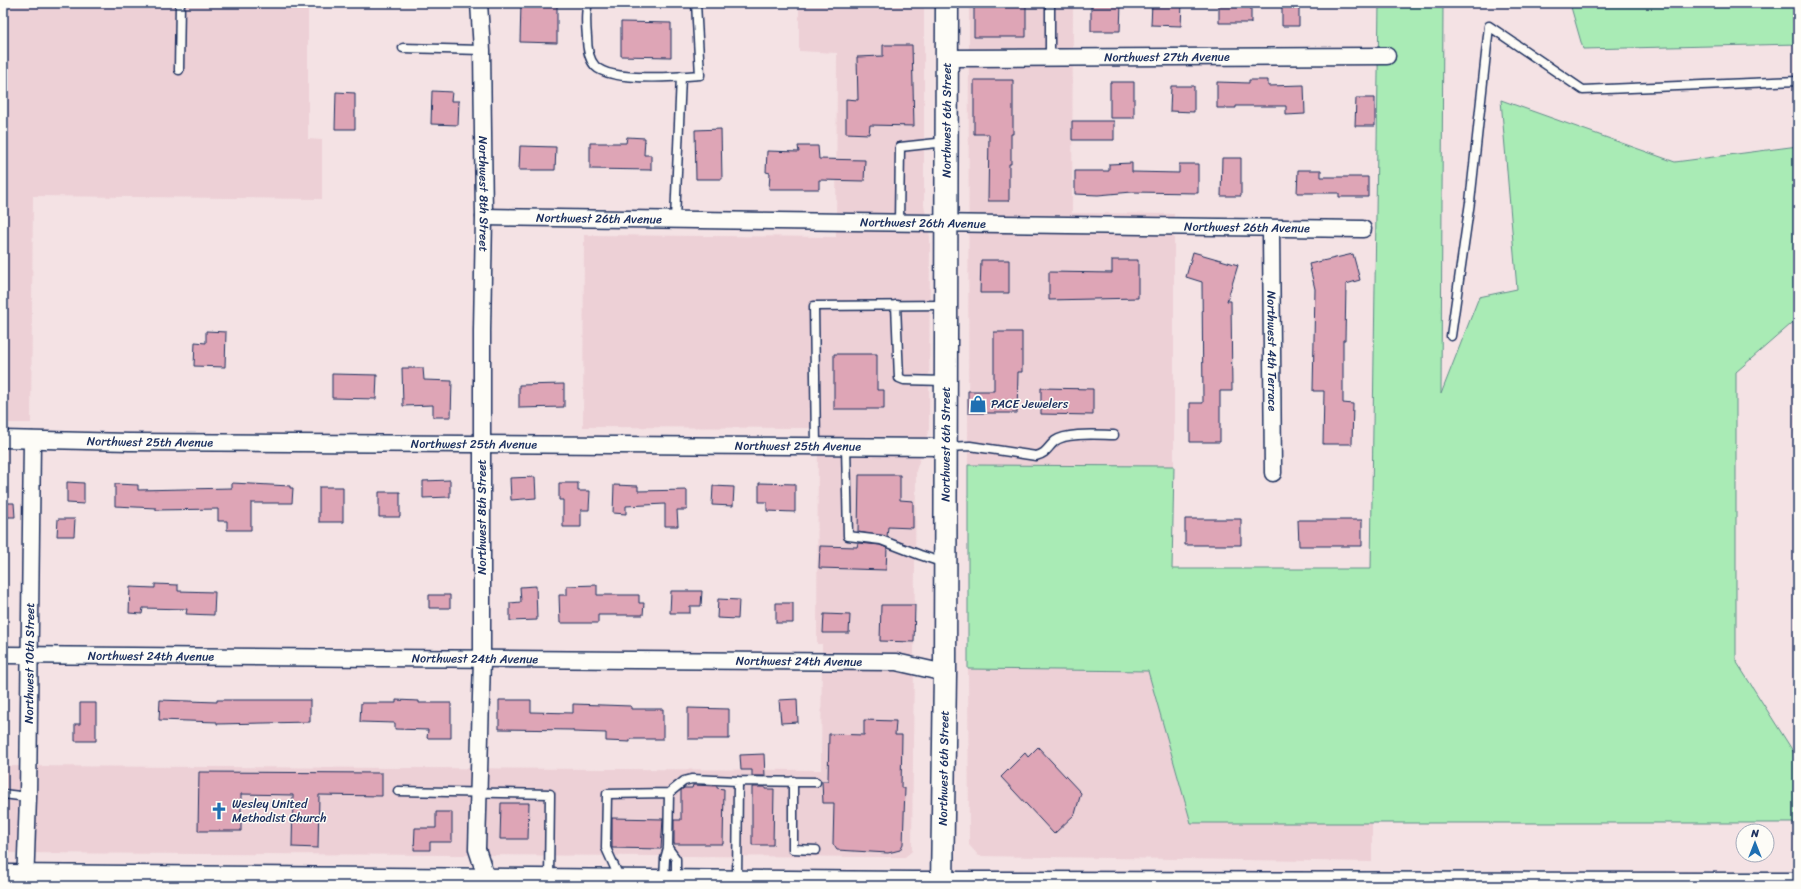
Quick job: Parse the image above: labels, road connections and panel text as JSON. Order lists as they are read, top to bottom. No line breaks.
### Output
{"streets":{"main road":["Northwest 6th Street"],"street":["Northwest 27th Avenue","Northwest 8th Street","Northwest 26th Avenue","Northwest 4th Terrace","Northwest 25th Avenue","Northwest 24th Avenue","Northwest 10th Street"]},"crossings":[["Northwest 27th Avenue","Northwest 6th Street"],["Northwest 6th Street","Northwest 26th Avenue"],["Northwest 6th Street","Northwest 25th Avenue"],["Northwest 6th Street","Northwest 24th Avenue"],["Northwest 8th Street","Northwest 26th Avenue"],["Northwest 8th Street","Northwest 25th Avenue"],["Northwest 8th Street","Northwest 24th Avenue"],["Northwest 26th Avenue","Northwest 4th Terrace"],["Northwest 25th Avenue","Northwest 10th Street"],["Northwest 24th Avenue","Northwest 10th Street"]],"places":{"shop":["PACE Jewelers"],"church":["Wesley United Methodist Church"]},"north":"top"}
